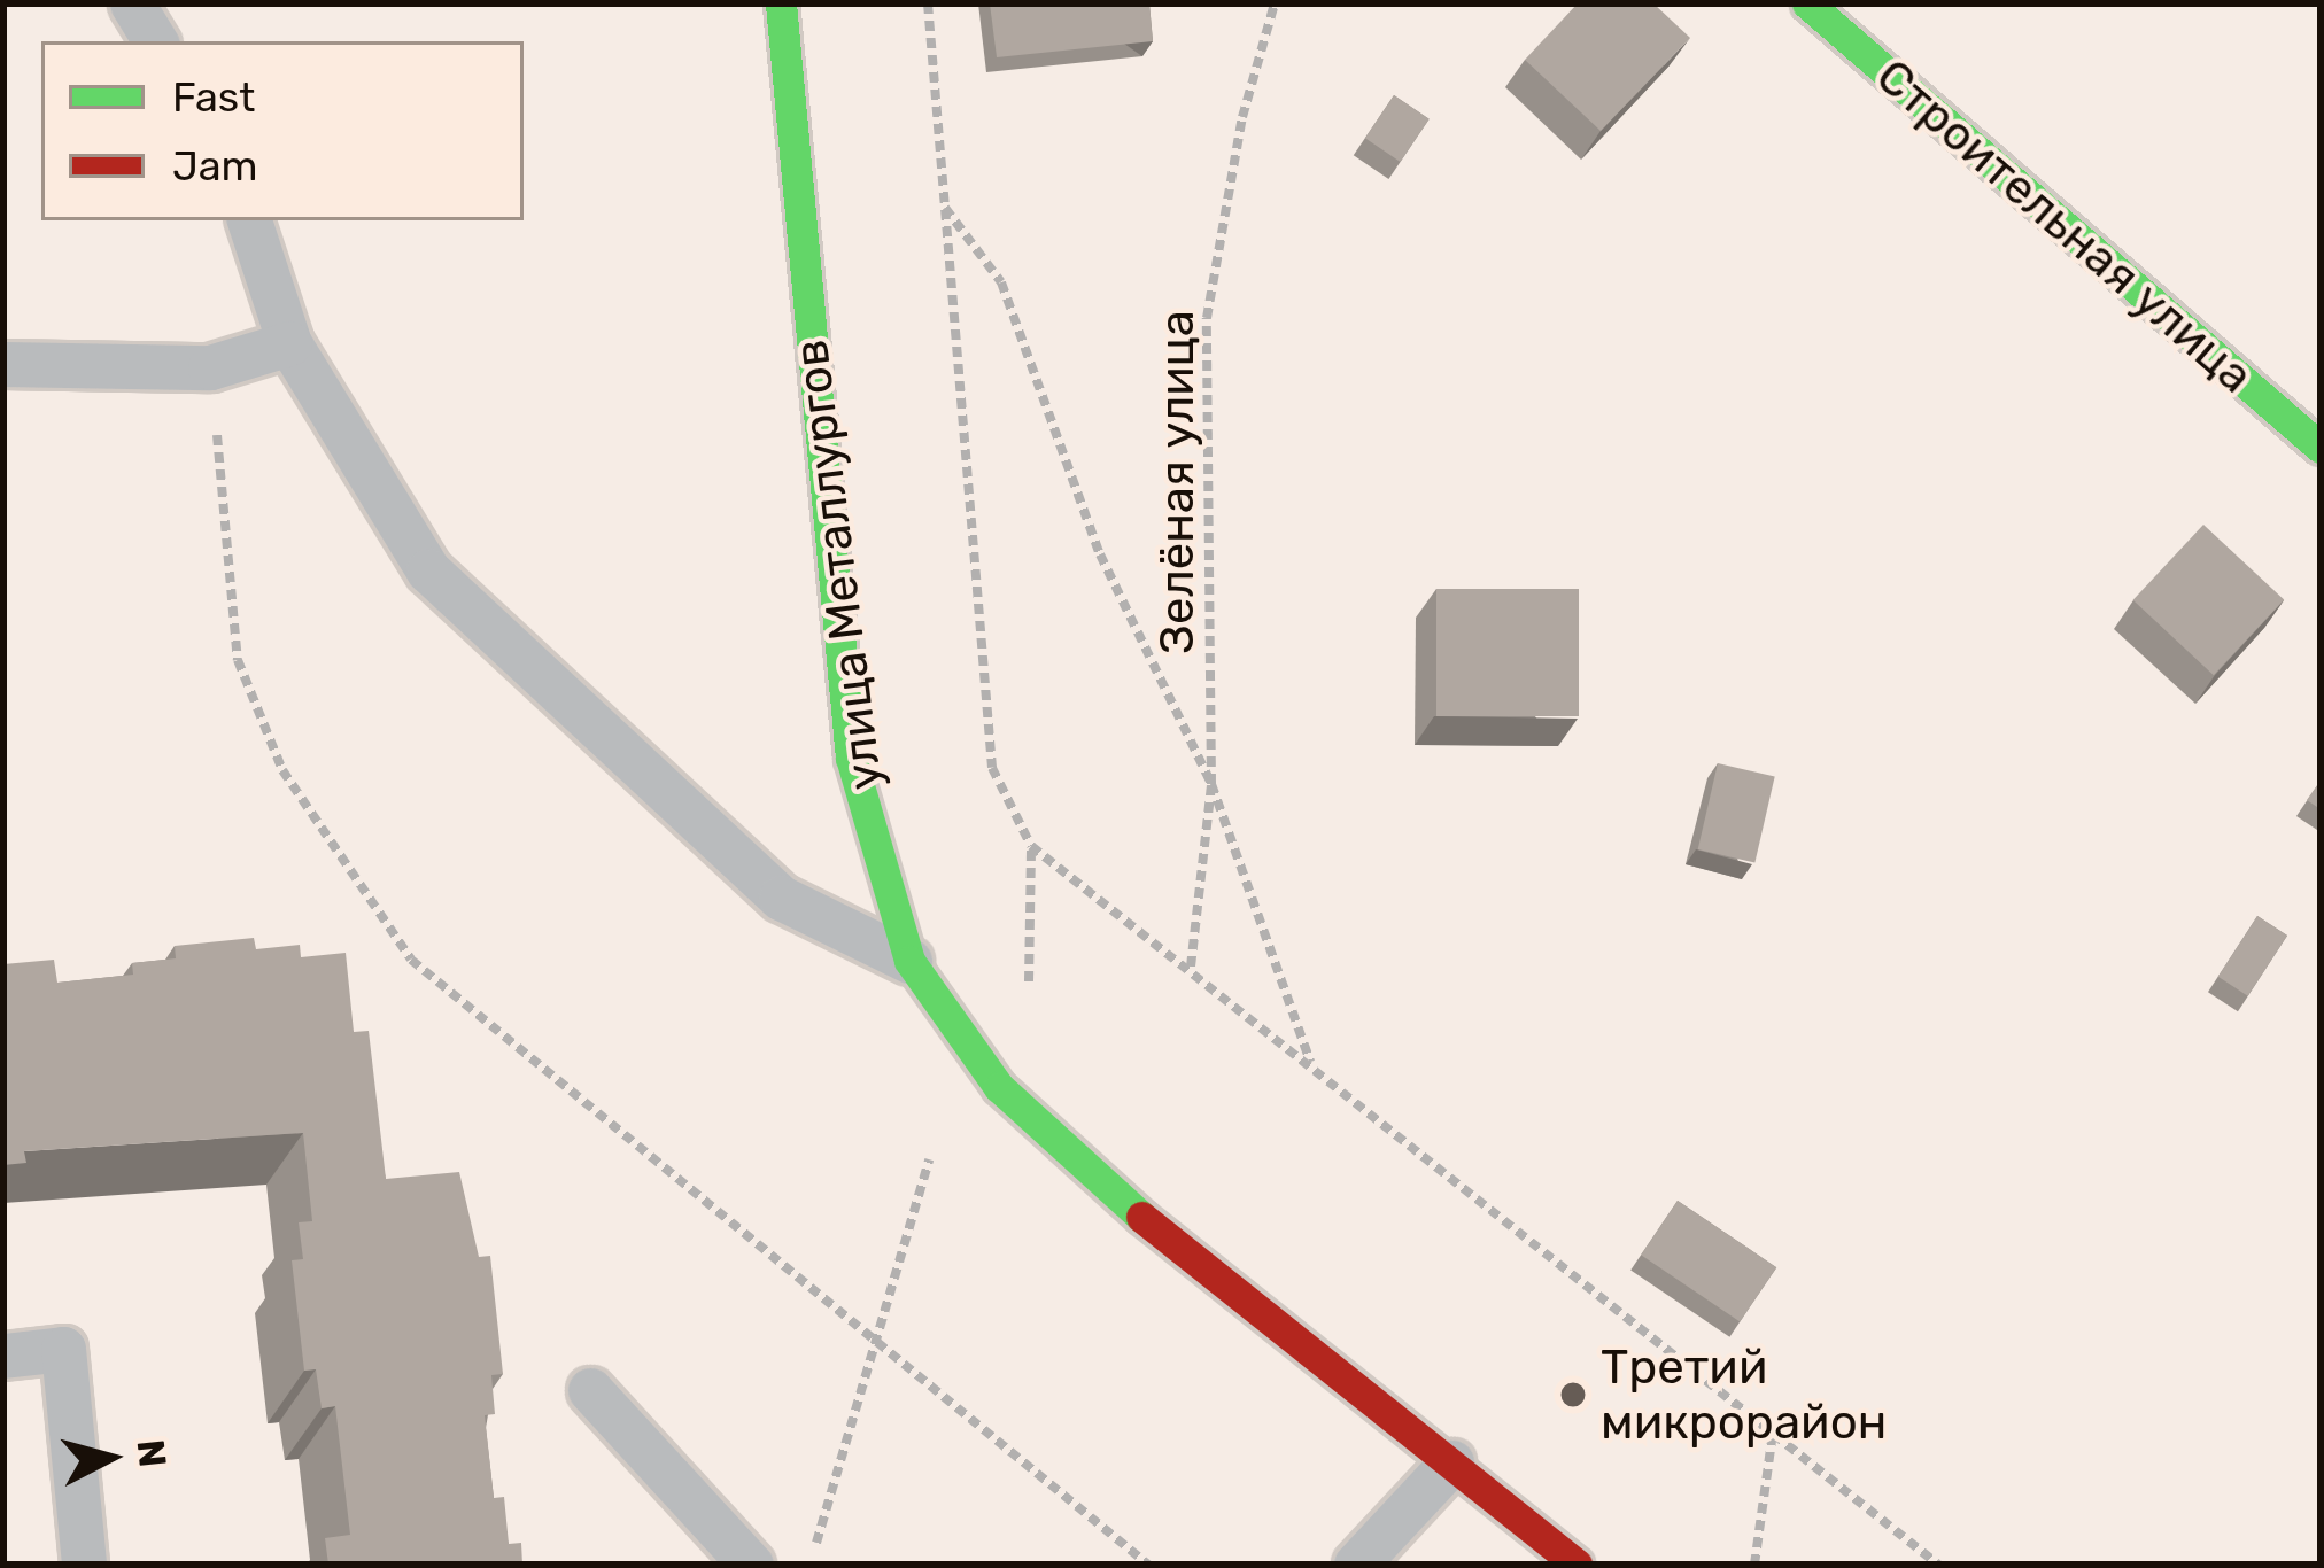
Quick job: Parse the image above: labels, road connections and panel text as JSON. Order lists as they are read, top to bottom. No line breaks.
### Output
{"streets":{"street":["Строительная улица","улица Металлургов"],"path":["Зелёная улица"]},"places":["Третий микрорайон"],"legend":["Fast","Jam"],"north":"right"}
